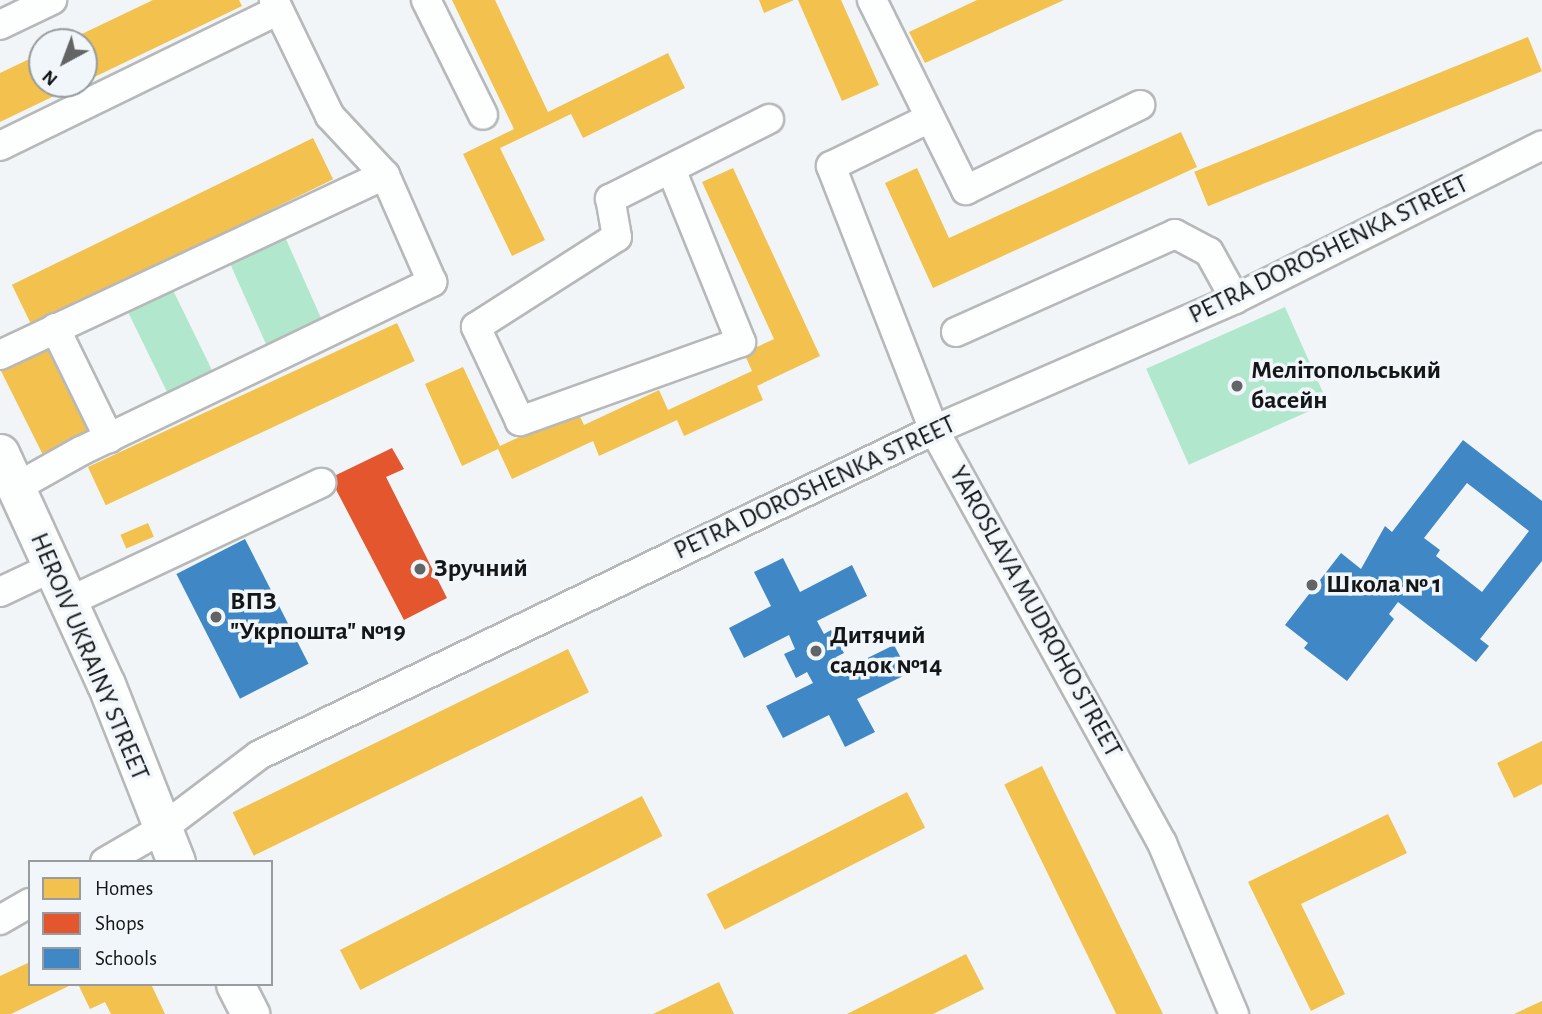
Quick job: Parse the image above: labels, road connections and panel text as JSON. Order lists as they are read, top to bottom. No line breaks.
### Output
{"streets":{"main road":["HEROIV UKRAINY STREET"],"street":["PETRA DOROSHENKA STREET","YAROSLAVA MUDROHO STREET"]},"crossings":[["PETRA DOROSHENKA STREET","YAROSLAVA MUDROHO STREET"],["PETRA DOROSHENKA STREET","HEROIV UKRAINY STREET"]],"places":["Мелітопольський басейн","Зручний","Школа № 1","ВПЗ \"Укрпошта\" №19","Дитячий садок №14"],"legend":["Homes","Shops","Schools"],"north":"bottom left"}
